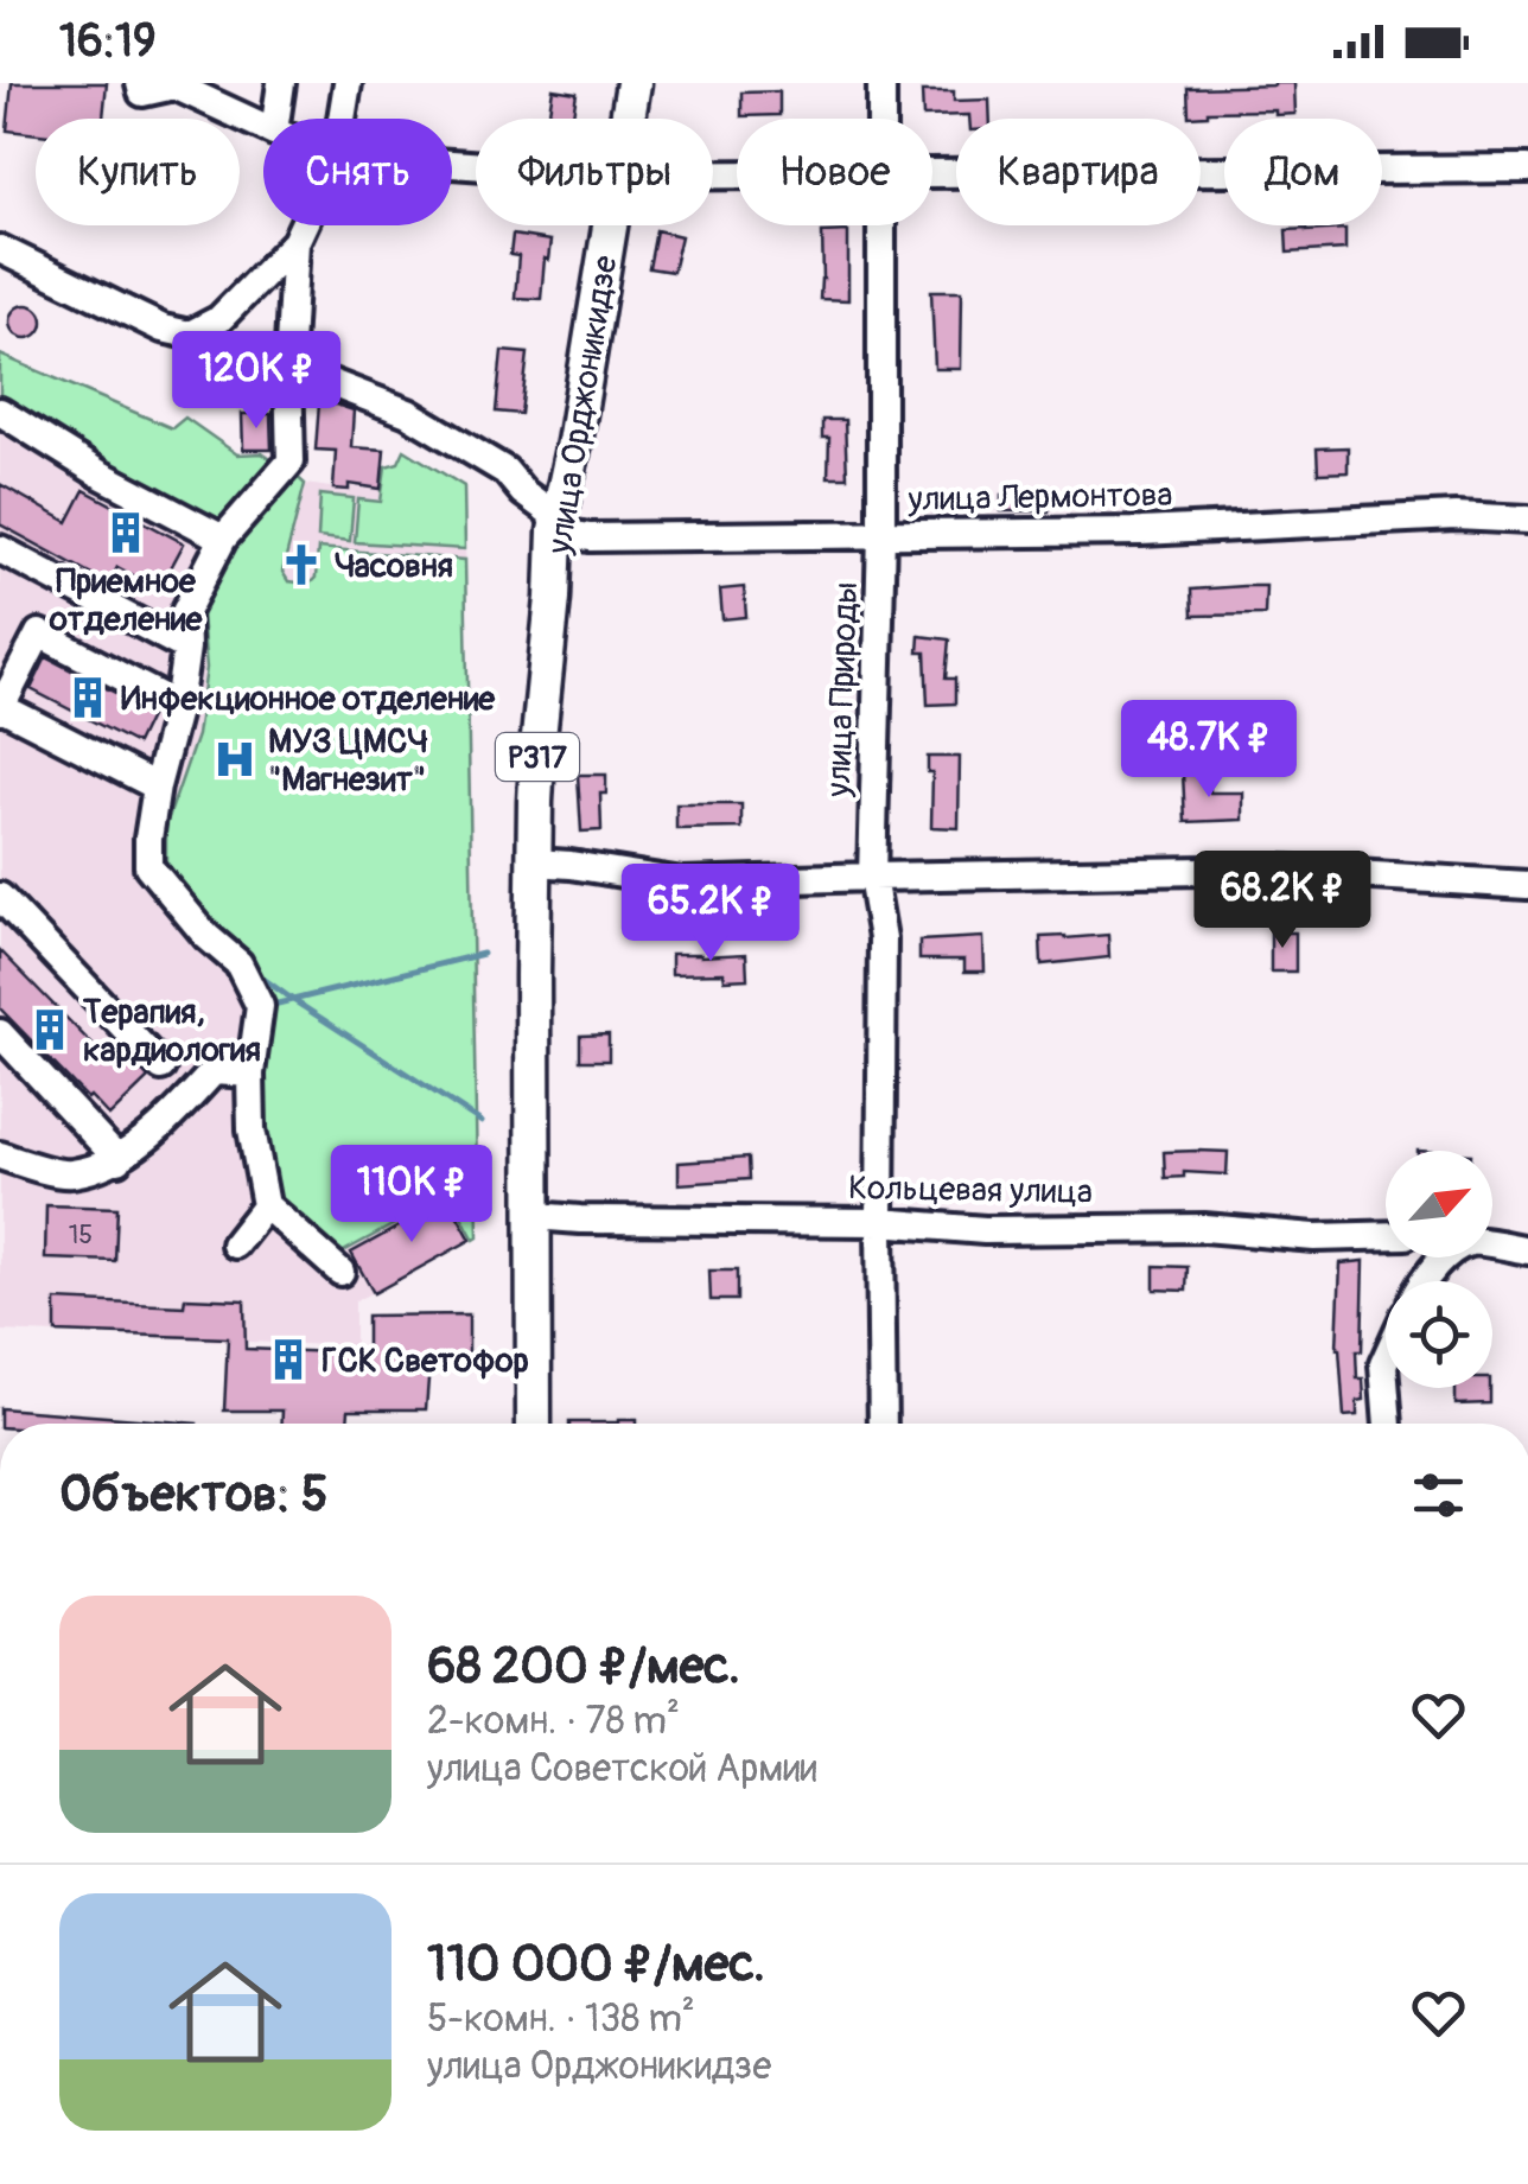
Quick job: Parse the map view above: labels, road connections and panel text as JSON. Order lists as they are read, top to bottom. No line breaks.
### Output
{"streets":{"main road":["улица Орджоникидзе","Р317"],"street":["улица Лермонтова","улица Природы","Кольцевая улица"]},"crossings":[["улица Орджоникидзе","улица Лермонтова"],["улица Орджоникидзе","Кольцевая улица"],["улица Лермонтова","улица Природы"],["улица Природы","Кольцевая улица"]],"places":{"building":["Приемное отделение","Инфекционное отделение","Терапия, кардиология","ГСК Светофор"],"church":["Часовня"],"hospital":["МУЗ ЦМСЧ \"Магнезит\""]},"house_numbers":["15"],"north":"top right","page":{"status":"16:19","chip":["Купить","Снять","Фильтры","Новое","Квартира","Дом"],"price":["120K ₽","48.7K ₽","68.2K ₽","65.2K ₽","110K ₽"],"heading":"Объектов: 5","list":[{"name":"68 200 ₽/мес.","note":"2-комн. · 78 m² · улица Советской Армии"},{"name":"110 000 ₽/мес.","note":"5-комн. · 138 m² · улица Орджоникидзе"}]}}
